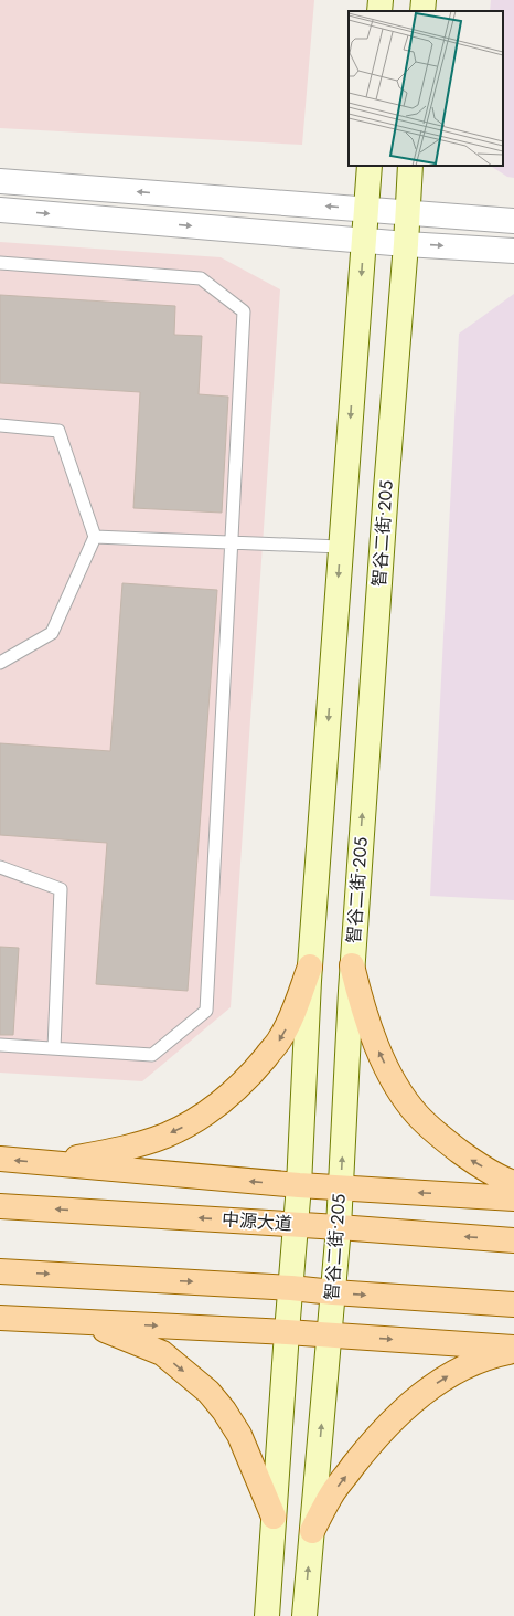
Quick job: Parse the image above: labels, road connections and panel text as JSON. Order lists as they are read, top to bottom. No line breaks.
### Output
{"streets":{"main road":["智谷二街•205","中源大道"]},"crossings":[["智谷二街•205","中源大道"]]}
